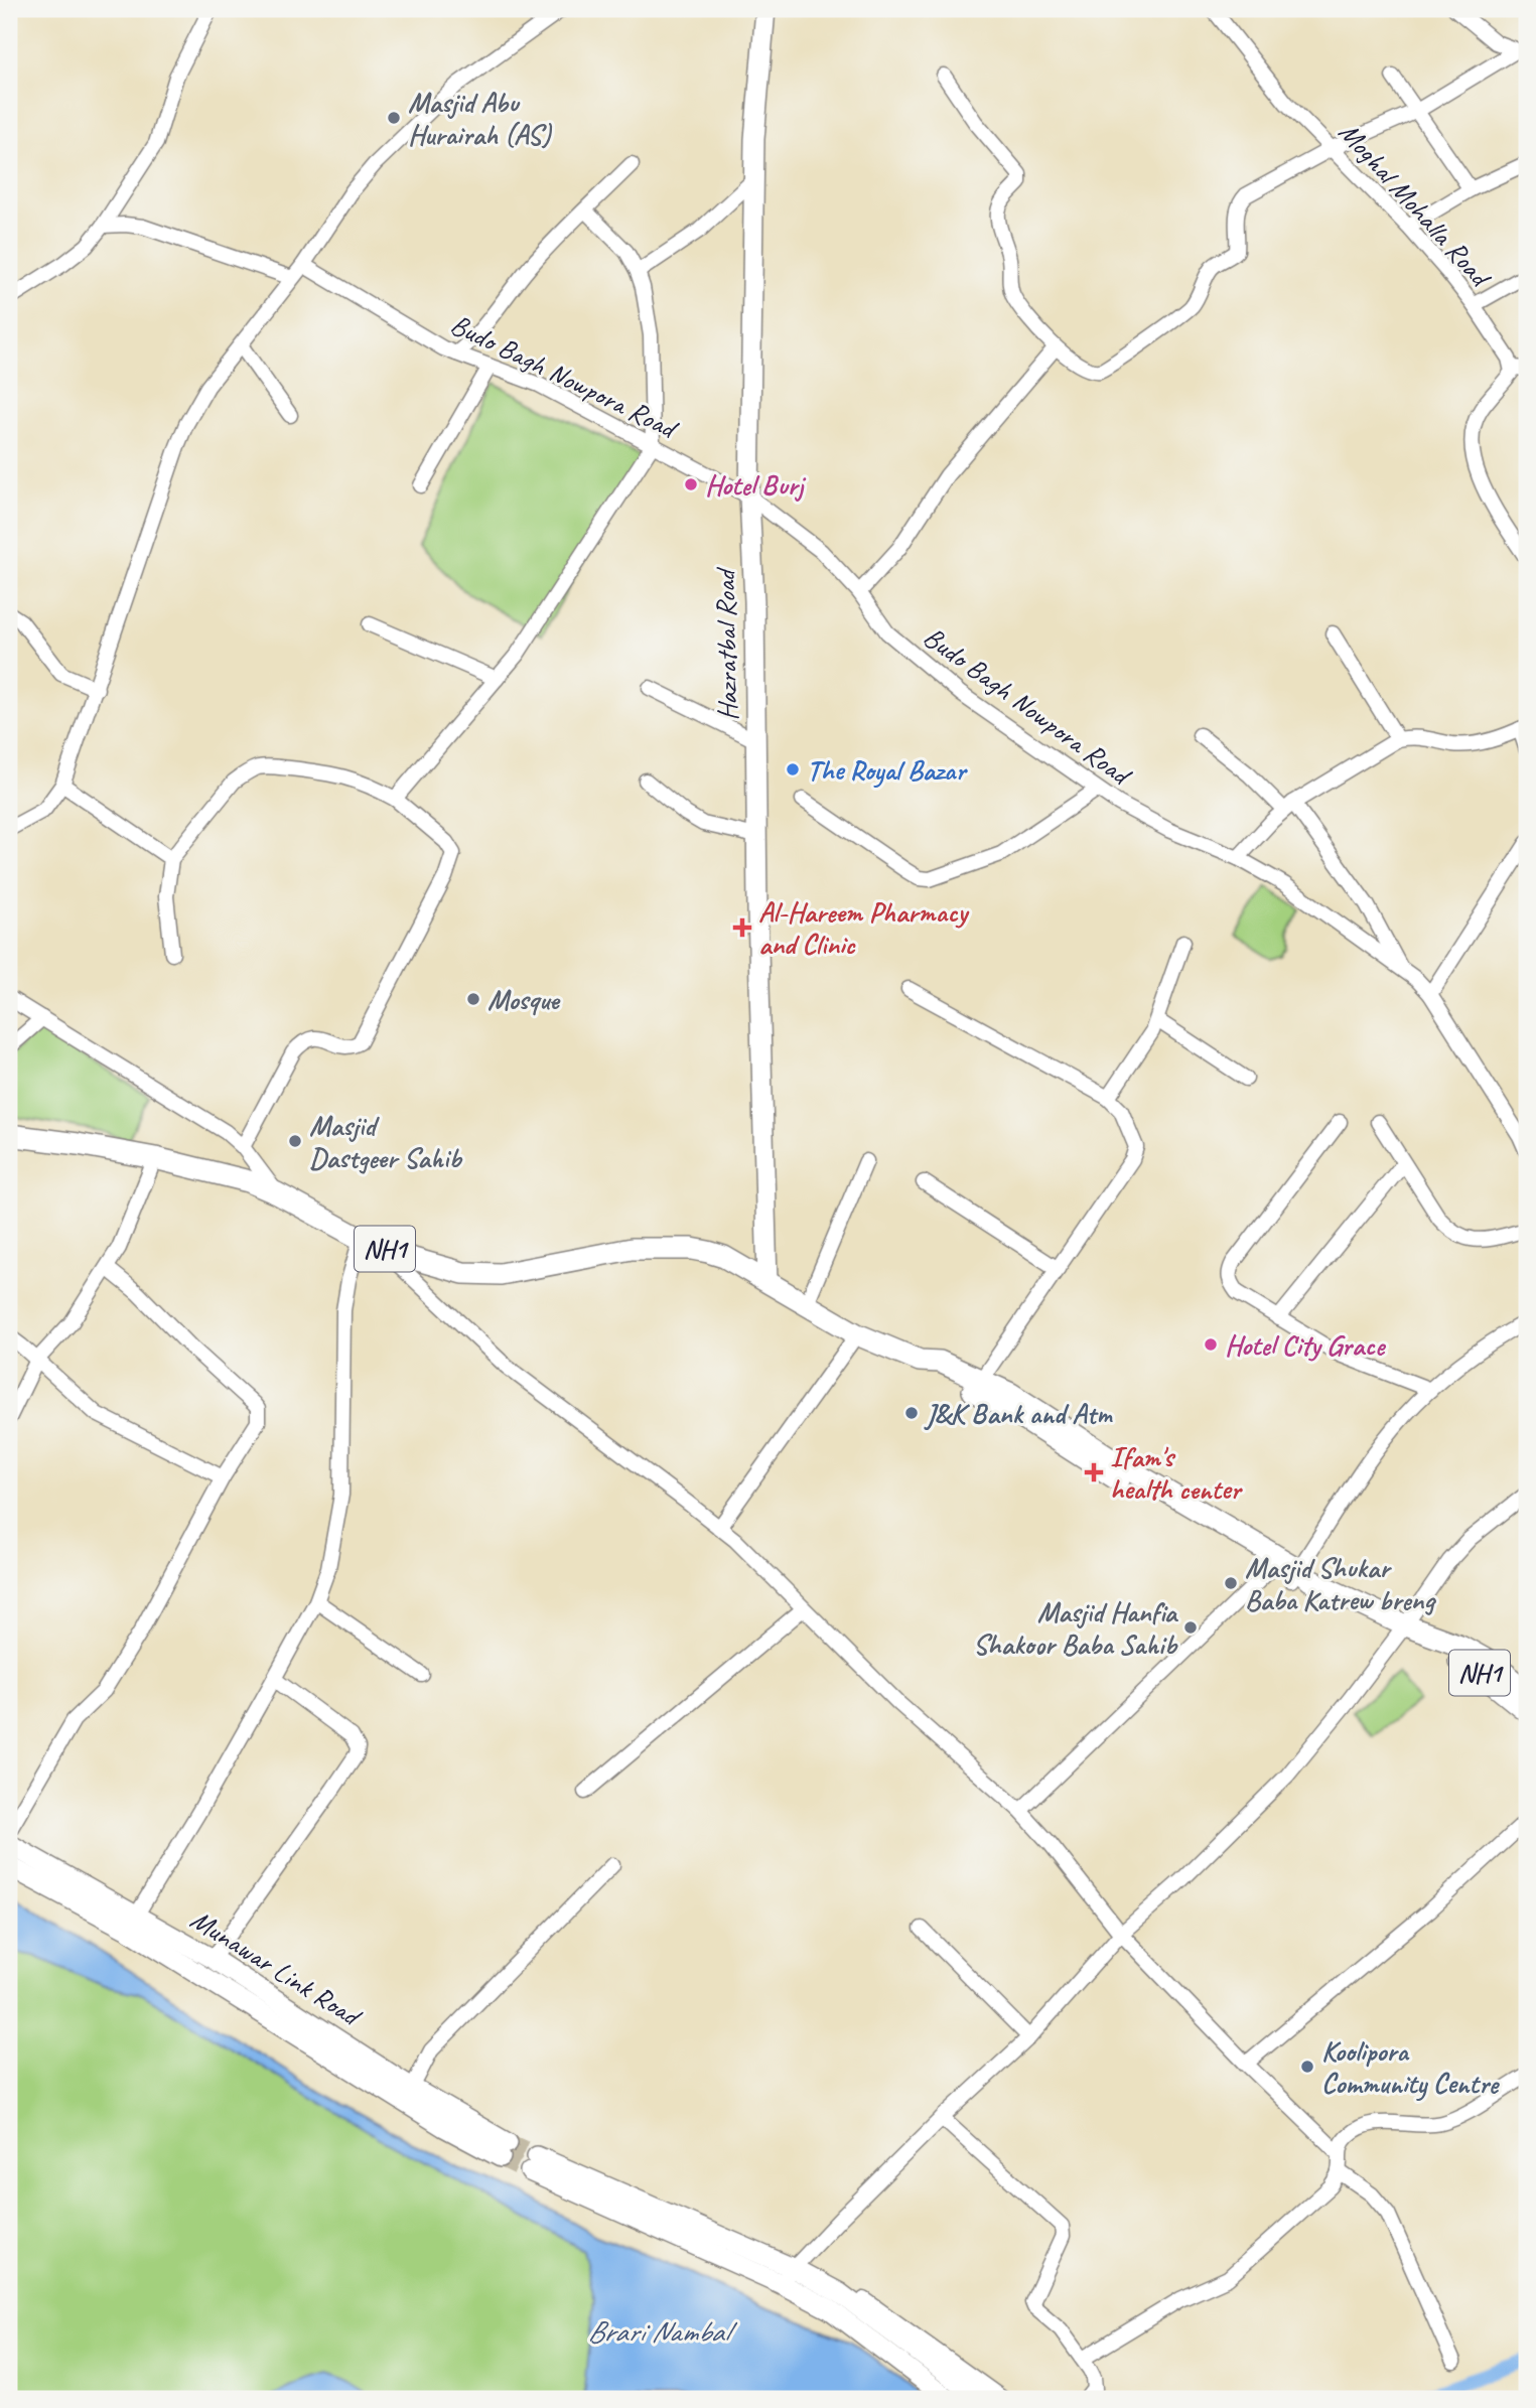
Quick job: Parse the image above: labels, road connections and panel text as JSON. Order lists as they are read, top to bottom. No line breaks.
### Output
{"streets":{"highway":["NH1"],"main road":["Hazratbal Road","Munawar Link Road"],"street":["Moghal Mohalla Road","Budo Bagh Nowpora Road"]},"crossings":[["Budo Bagh Nowpora Road","Hazratbal Road"],["Hazratbal Road","NH1"]],"water":["Brari Nambal"],"places":{"other":["Masjid Abu Hurairah (AS)","Hotel Burj","The Royal Bazar","Mosque","Masjid Dastgeer Sahib","Hotel City Grace","J&K Bank and Atm","Masjid Shukar Baba Katrew breng","Masjid Hanfia Shakoor Baba Sahib","Koolipora Community Centre"],"health":["Al-Hareem Pharmacy and Clinic","Ifam's health center"]}}
